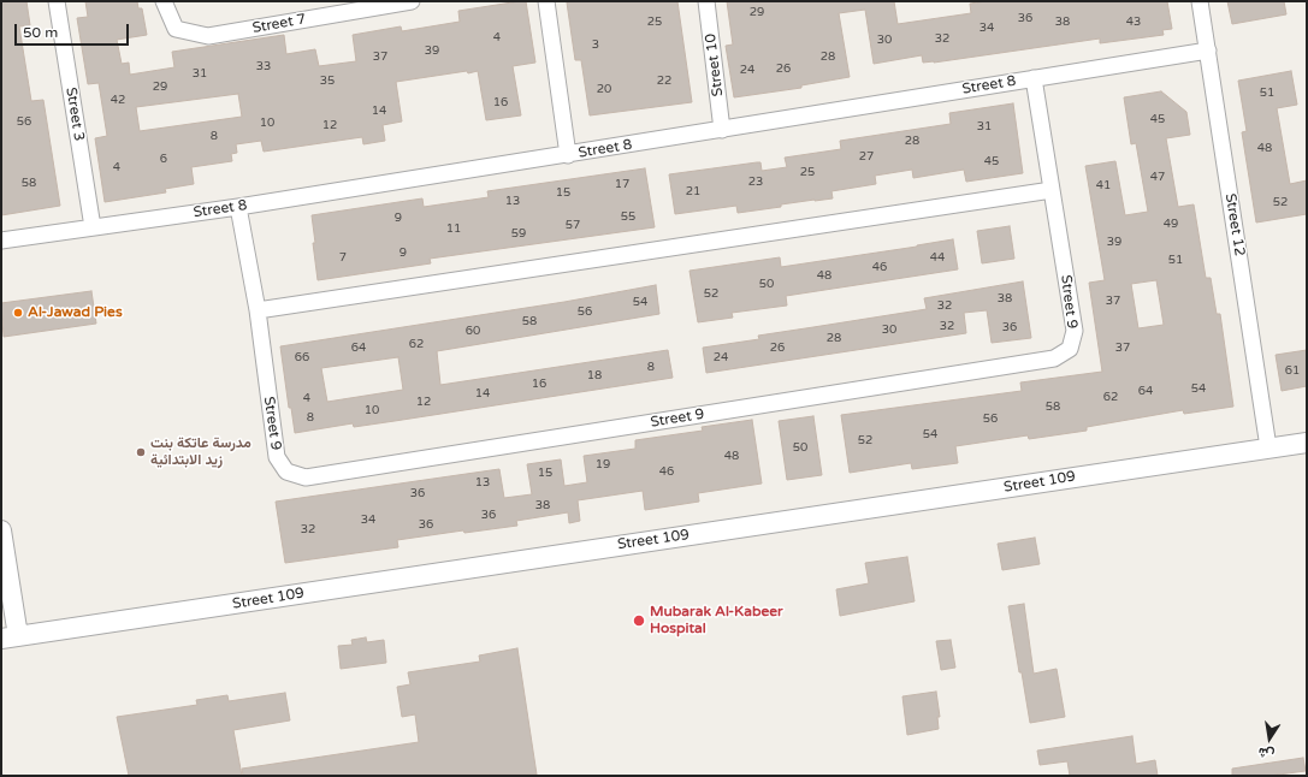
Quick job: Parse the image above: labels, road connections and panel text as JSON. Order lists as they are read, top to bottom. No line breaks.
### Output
{"streets":{"street":["Street 7","Street 10","Street 8","Street 3","Street 12","Street 9","Street 109"]},"crossings":[["Street 10","Street 8"],["Street 8","Street 3"],["Street 8","Street 12"],["Street 8","Street 9"],["Street 12","Street 109"]],"places":["Al-Jawad Pies","مدرسة عاتكة بنت زيد الابتدائية","Mubarak Al-Kabeer Hospital"],"house_numbers":["29","36","25","38","43","34","4","32","30","3","39","37","28","33","26","24","31","35","22","29","20","51","42","16","14","45","56","10","12","31","8","28","48","27","6","45","4","25","47","23","58","17","41","21","15","13","52","55","9","49","57","11","59","39","9","7","44","51","46","48","50","52","38","37","54","32","56","58","32","36","30","60","28","62","64","26","37","66","24","8","61","18","16","54","64","14","62","4","12","58","10","8","56","54","52","50","48","19","46","15","13","36","38","36","34","36","32"],"scale_bar":"50 m","north":"bottom"}
